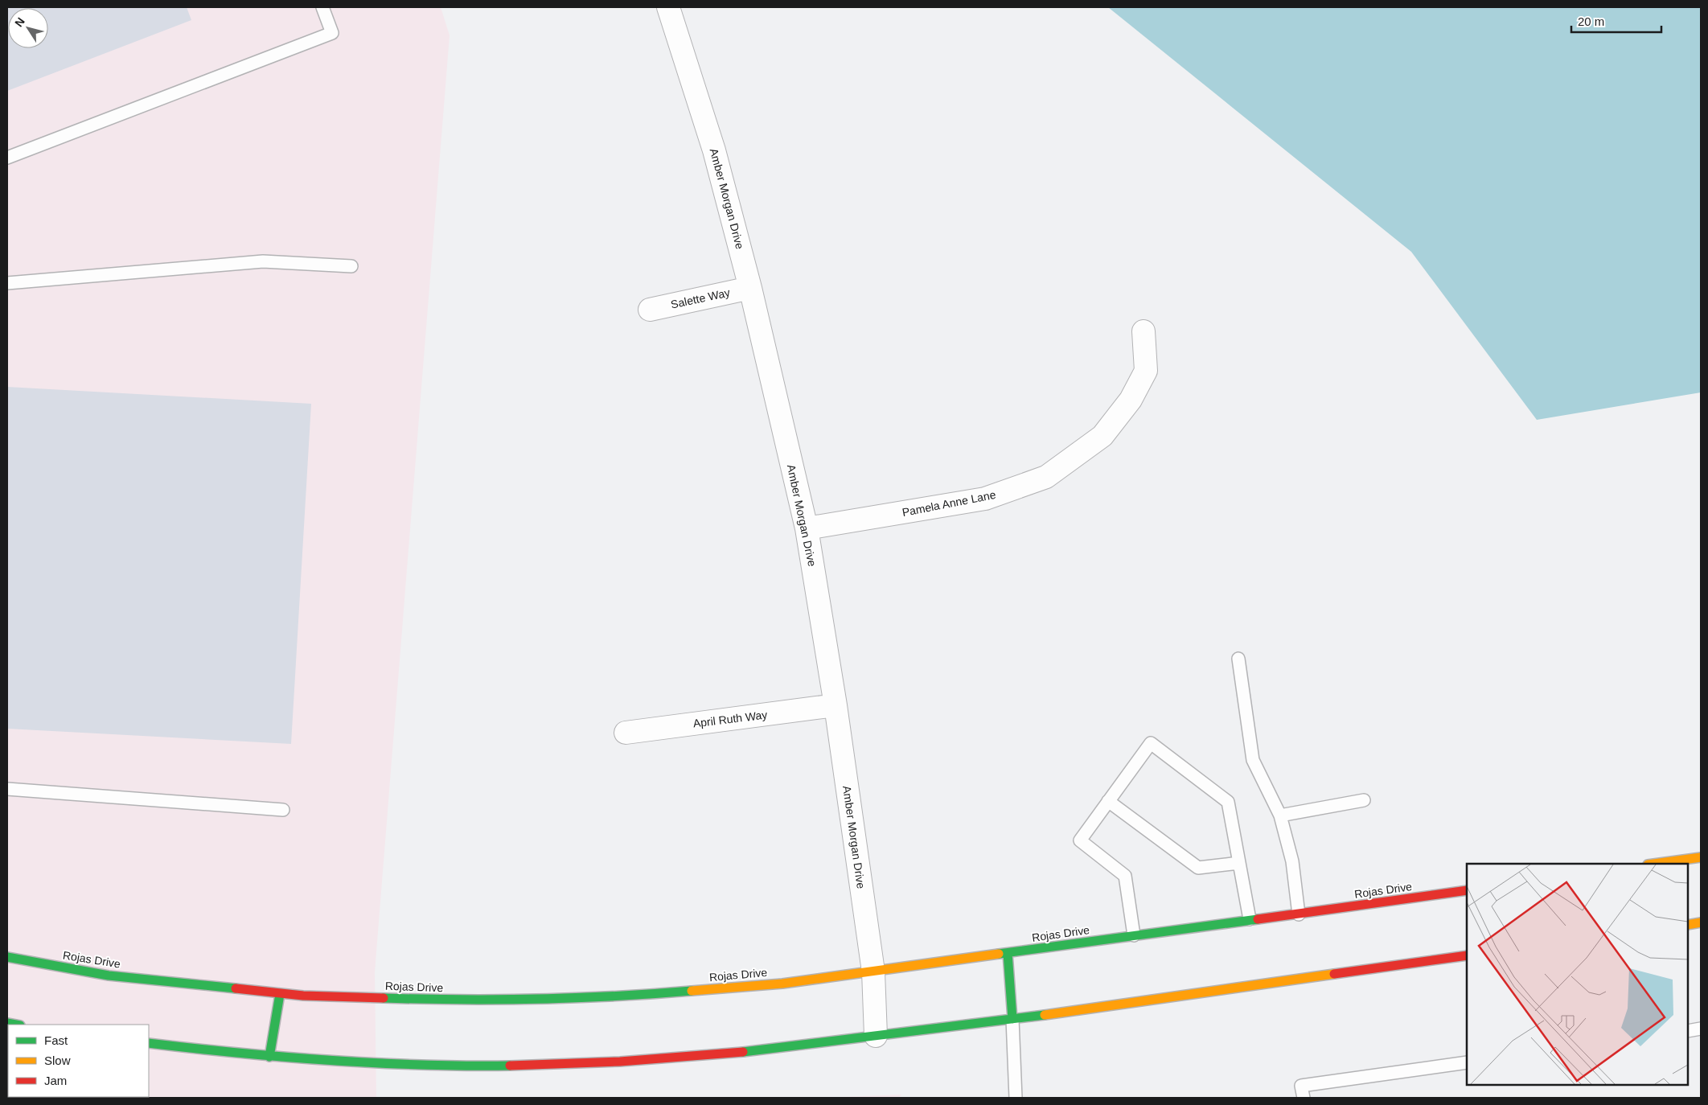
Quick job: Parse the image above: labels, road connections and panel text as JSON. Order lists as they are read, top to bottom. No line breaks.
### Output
{"streets":{"main road":["Rojas Drive"],"street":["Amber Morgan Drive","Salette Way","Pamela Anne Lane","April Ruth Way"]},"crossings":[["Amber Morgan Drive","Salette Way"],["Amber Morgan Drive","Pamela Anne Lane"],["Amber Morgan Drive","April Ruth Way"],["Amber Morgan Drive","Rojas Drive"]],"legend":["Fast","Slow","Jam"],"scale_bar":"20 m","north":"top left"}
